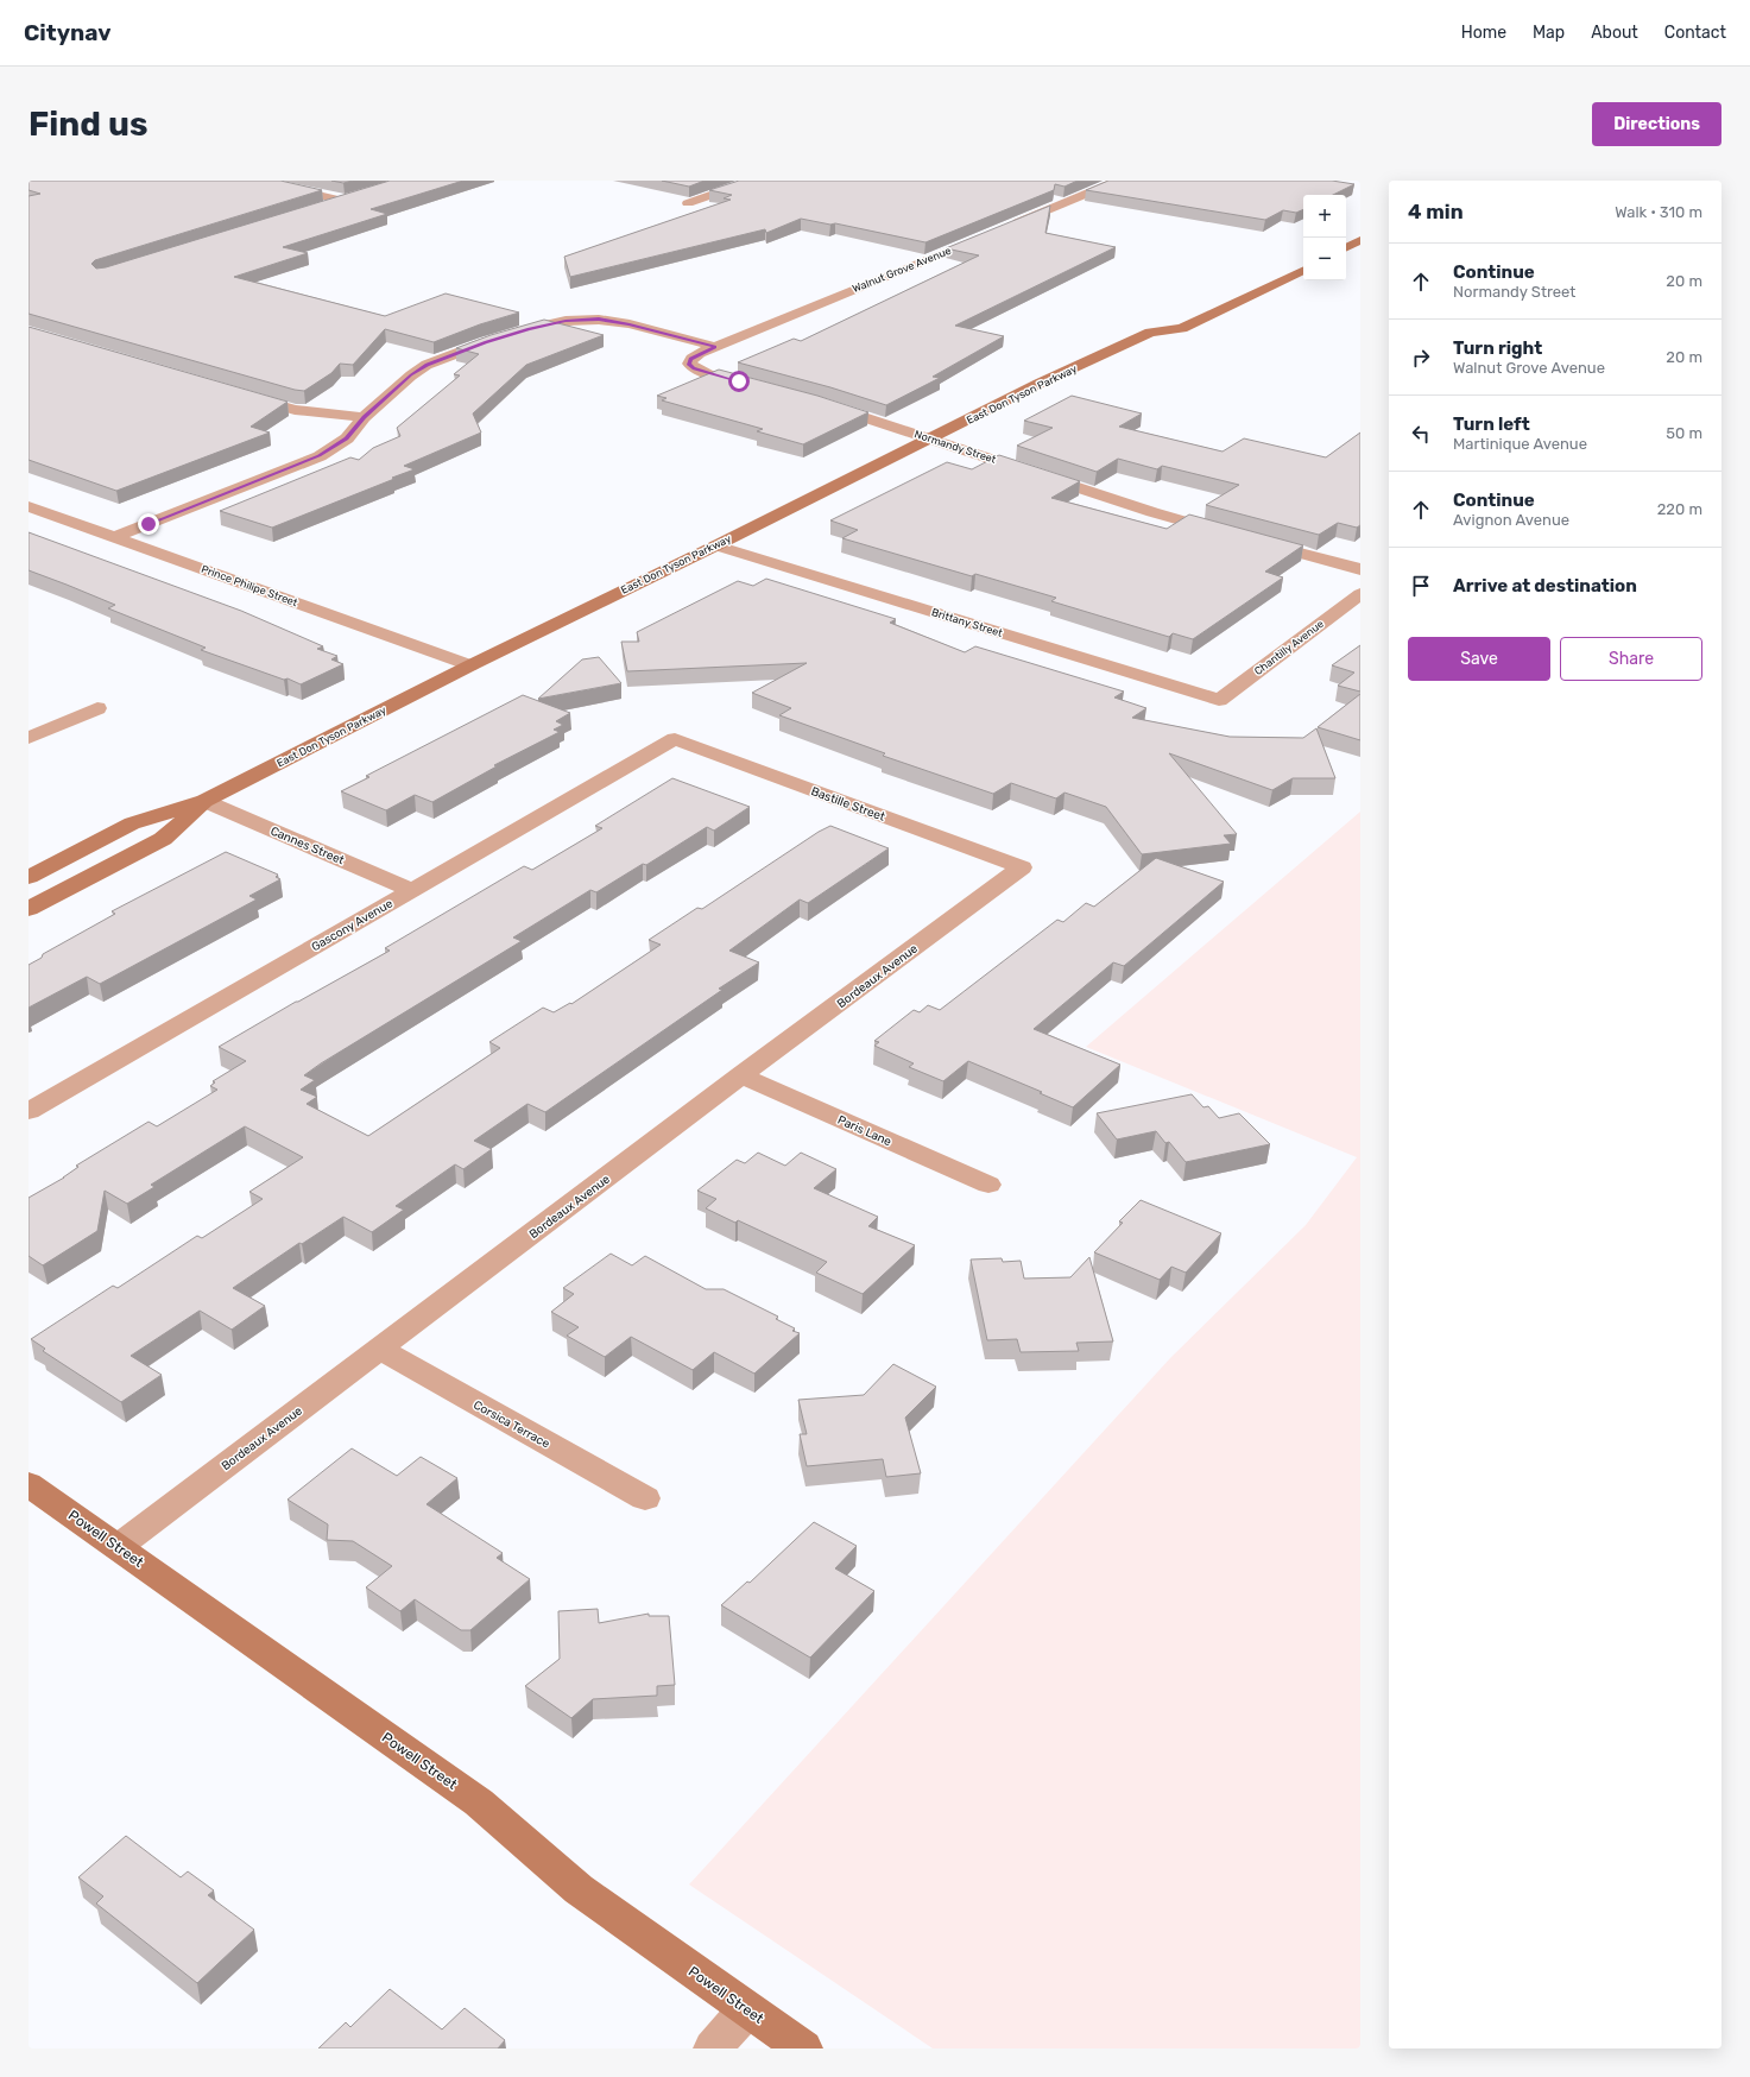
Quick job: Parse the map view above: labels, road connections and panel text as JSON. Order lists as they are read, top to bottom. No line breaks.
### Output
{"streets":{"main road":["East Don Tyson Parkway","Powell Street"],"street":["Walnut Grove Avenue","Normandy Street","Prince Philipe Street","Brittany Street","Chantilly Avenue","Bastille Street","Cannes Street","Gascony Avenue","Bordeaux Avenue","Paris Lane","Corsica Terrace"]},"crossings":[["East Don Tyson Parkway","Normandy Street"],["East Don Tyson Parkway","Prince Philipe Street"],["East Don Tyson Parkway","Brittany Street"],["East Don Tyson Parkway","Cannes Street"],["Brittany Street","Chantilly Avenue"],["Bastille Street","Gascony Avenue"],["Bastille Street","Bordeaux Avenue"],["Cannes Street","Gascony Avenue"],["Bordeaux Avenue","Paris Lane"],["Bordeaux Avenue","Corsica Terrace"],["Bordeaux Avenue","Powell Street"]],"page":{"header":"Citynav","nav":["Home","Map","About","Contact"],"buttons":["Directions",["Save","Share"]],"title":"Find us","heading":["4 min","Walk · 310 m"],"map_buttons":["+","−"],"list":[["Continue","Normandy Street","20 m"],["Turn right","Walnut Grove Avenue","20 m"],["Turn left","Martinique Avenue","50 m"],["Continue","Avignon Avenue","220 m"],"Arrive at destination"]}}
